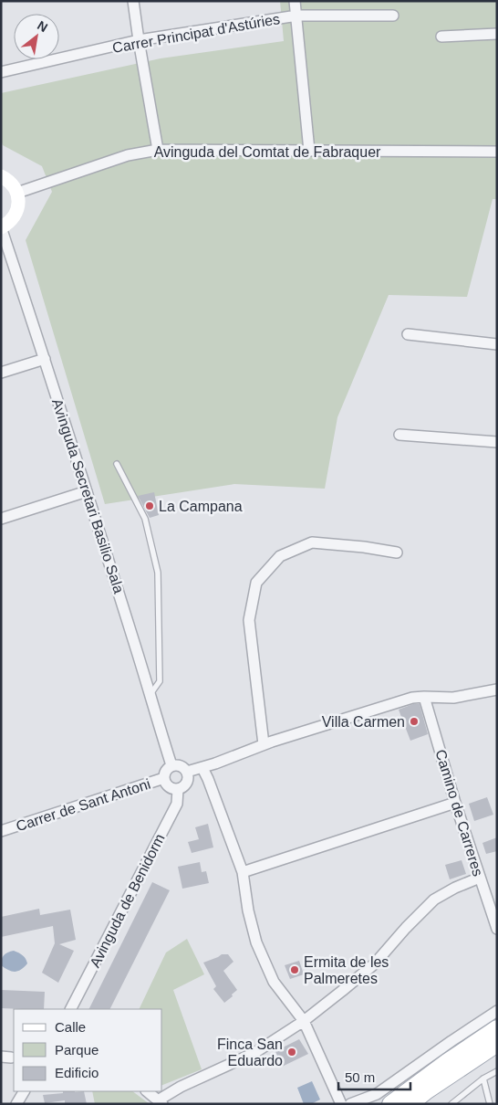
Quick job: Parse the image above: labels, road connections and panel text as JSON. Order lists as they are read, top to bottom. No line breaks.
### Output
{"streets":{"street":["Carrer Principat d'Astúries","Avinguda del Comtat de Fabraquer","Avinguda Secretari Basilio Sala","Carrer de Sant Antoni","Camino de Carreres","Avinguda de Benidorm"]},"crossings":[["Avinguda Secretari Basilio Sala","Carrer de Sant Antoni"],["Avinguda Secretari Basilio Sala","Avinguda de Benidorm"],["Carrer de Sant Antoni","Avinguda de Benidorm"]],"places":["La Campana","Villa Carmen","Ermita de les Palmeretes","Finca San Eduardo"],"legend":["Calle","Parque","Edificio"],"scale_bar":"50 m","north":"top right"}
